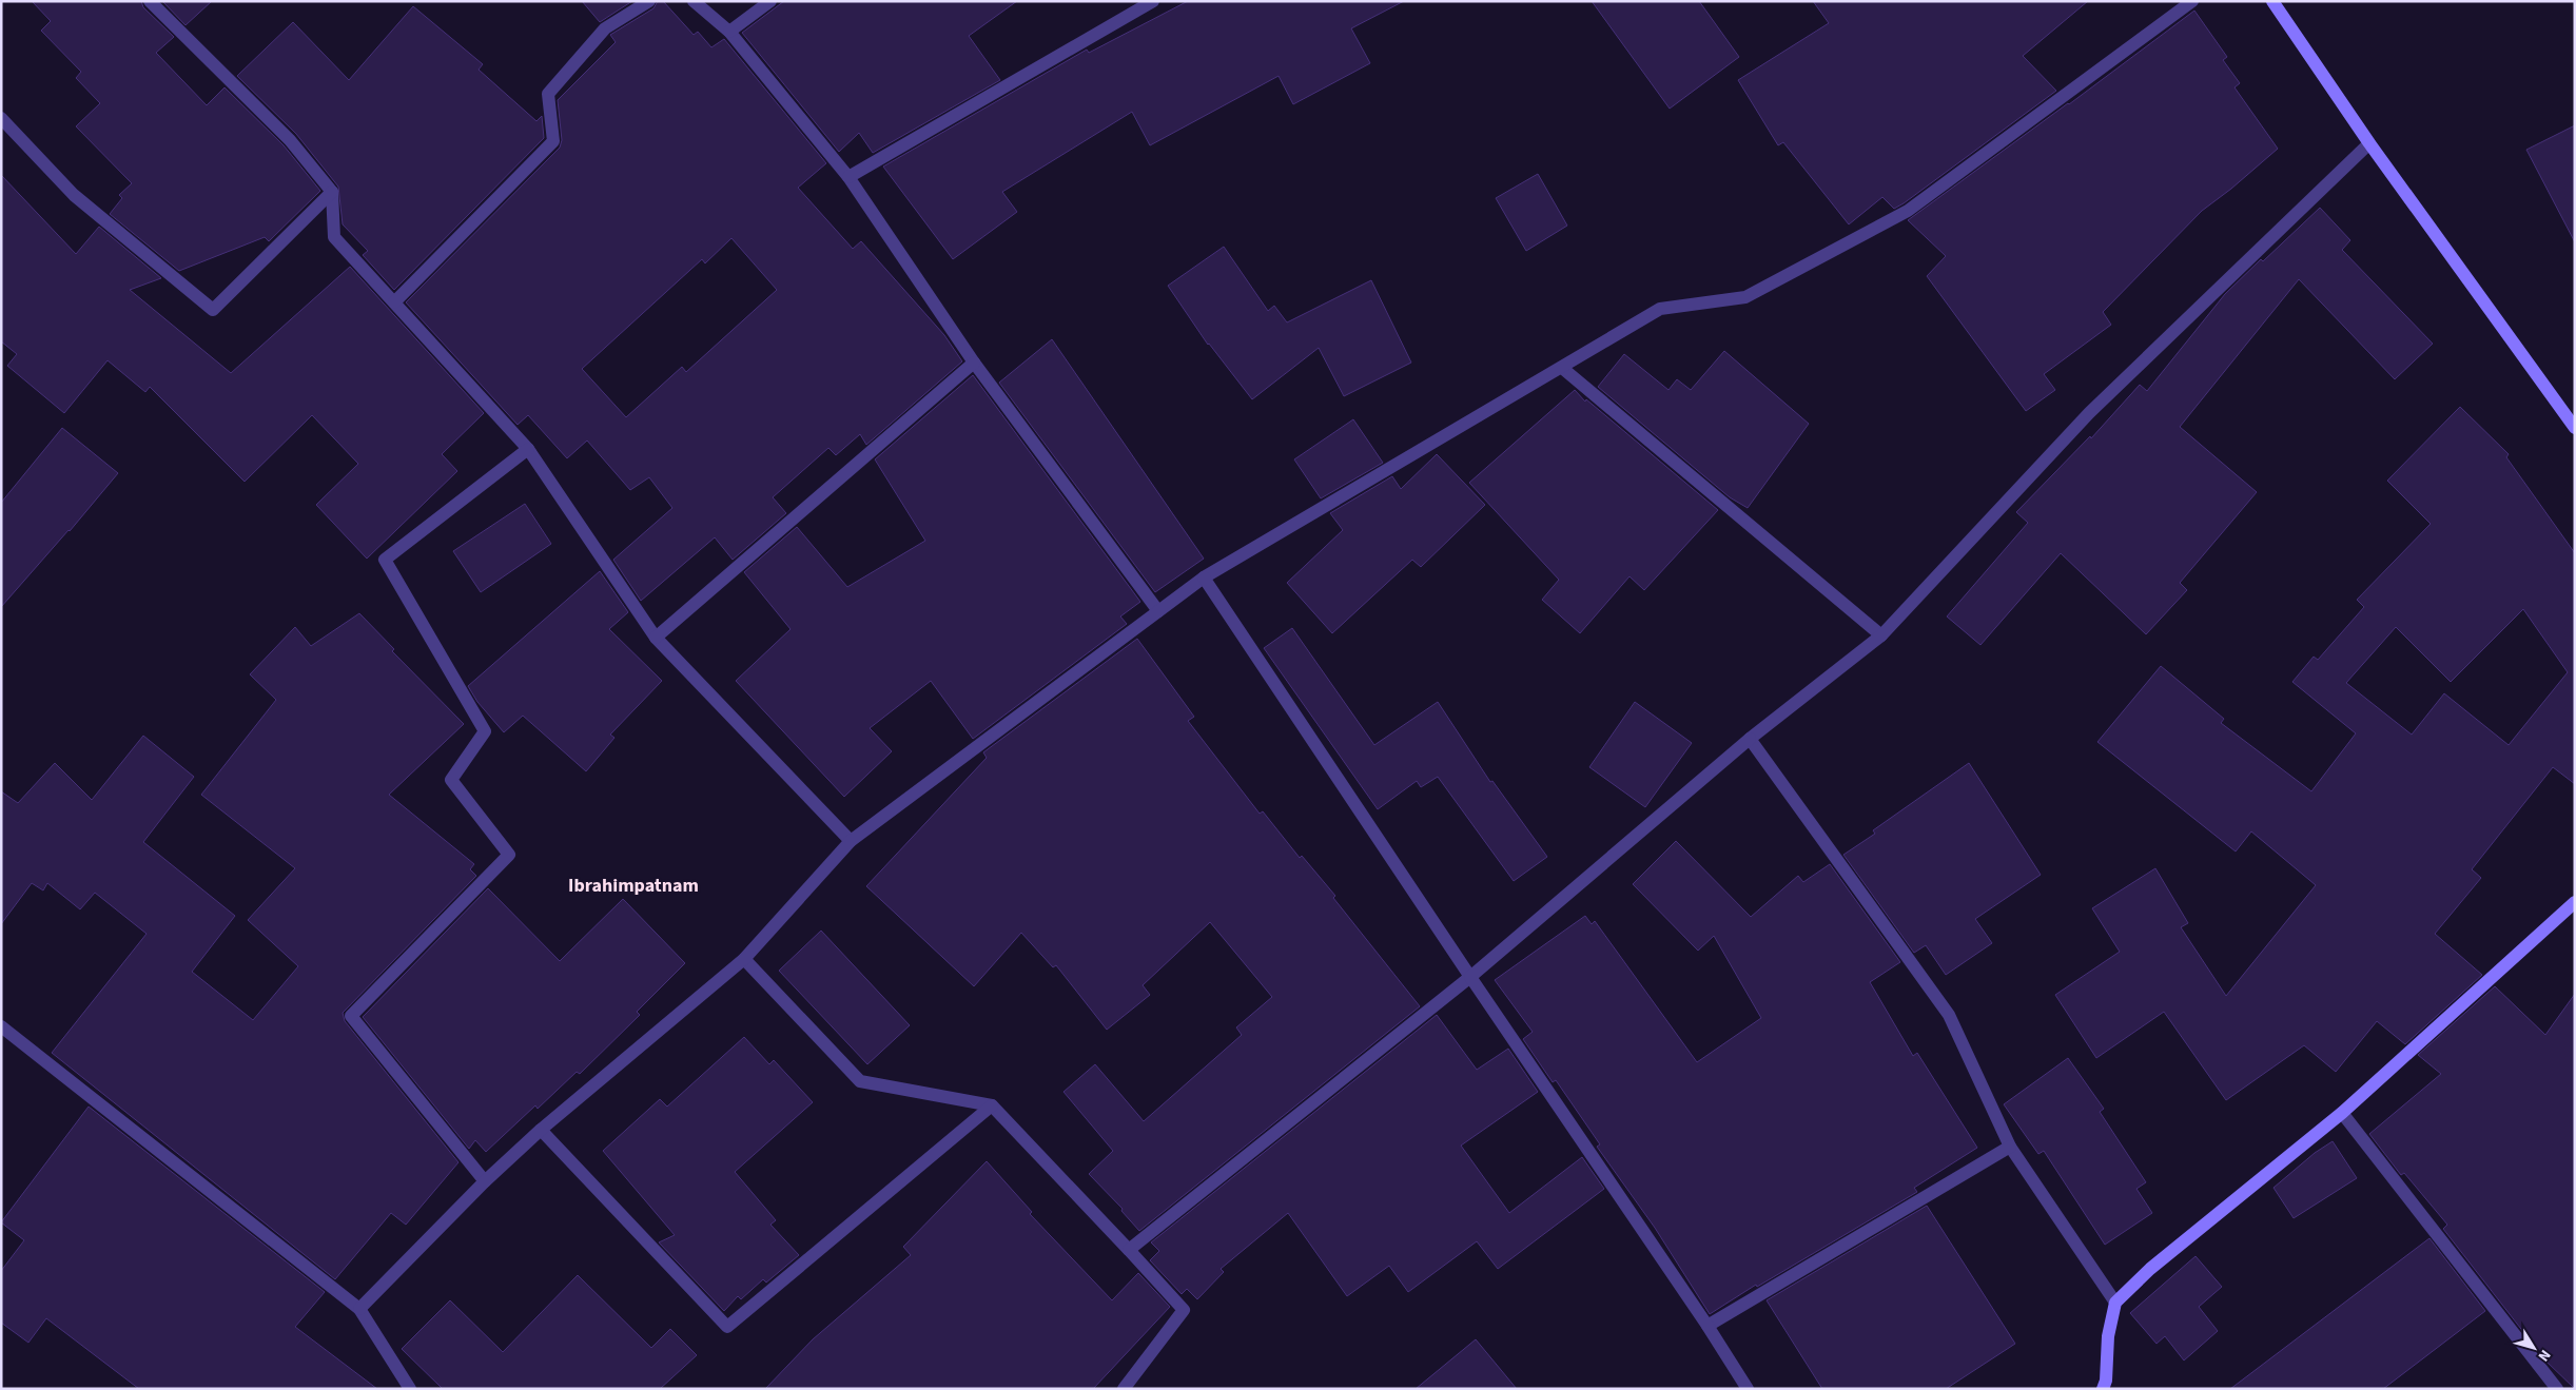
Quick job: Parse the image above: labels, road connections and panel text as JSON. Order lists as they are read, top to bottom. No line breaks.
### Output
{"districts":["Ibrahimpatnam"],"north":"bottom right"}
